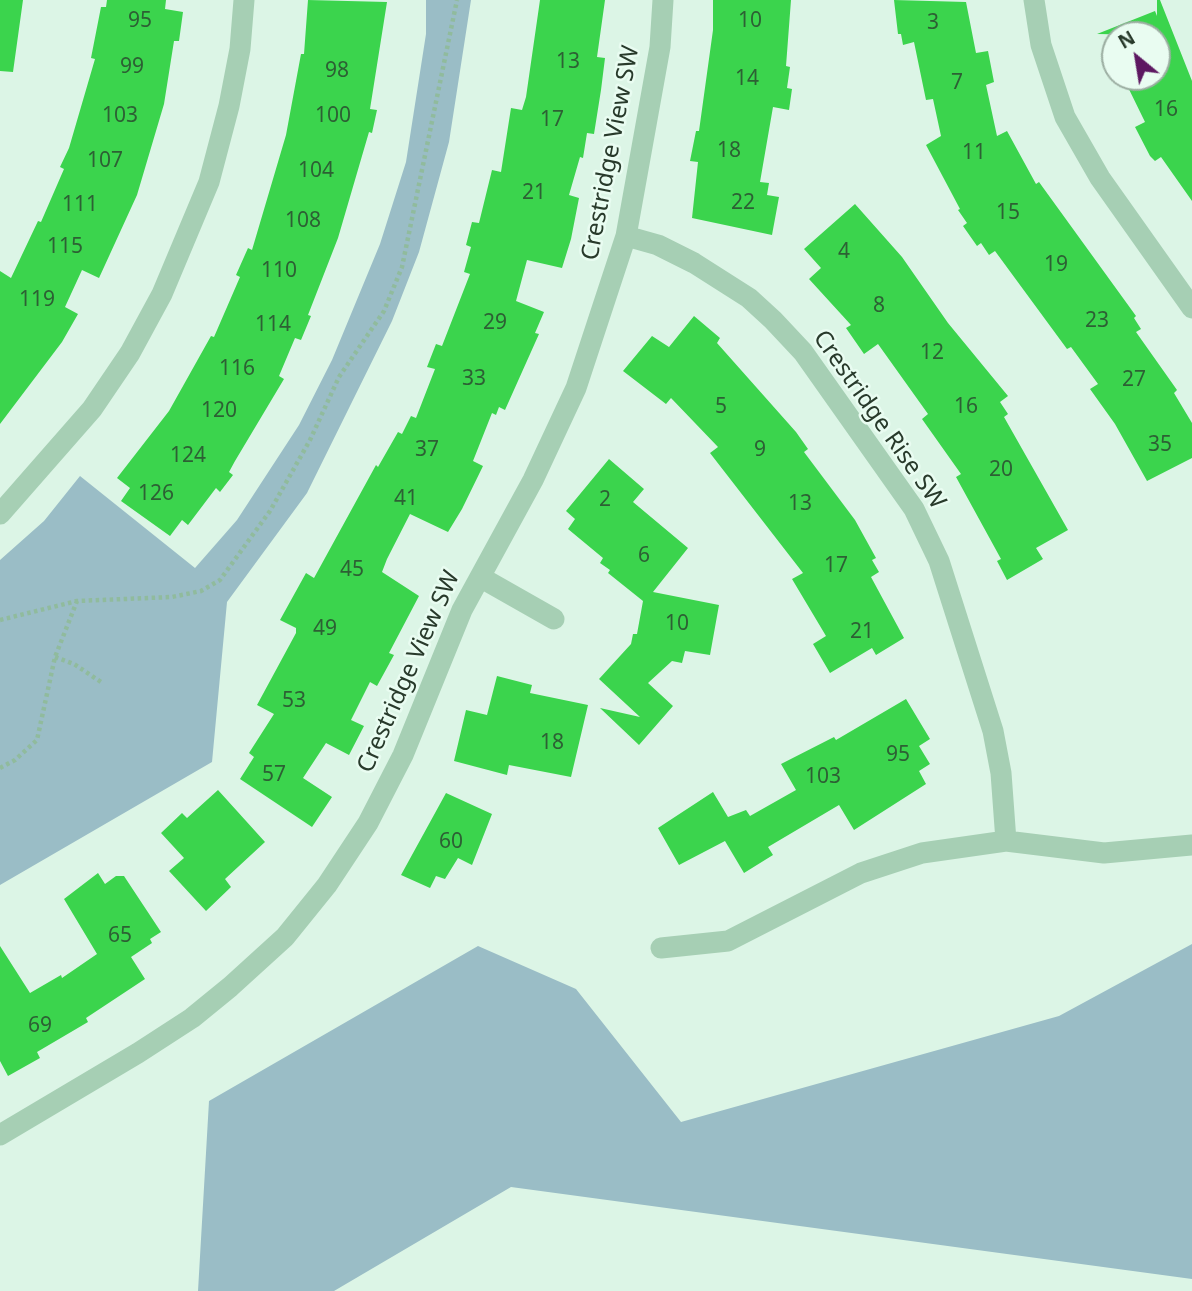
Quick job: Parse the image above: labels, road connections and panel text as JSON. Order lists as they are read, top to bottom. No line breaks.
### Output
{"streets":{"street":["Crestridge View SW","Crestridge Rise SW"]},"crossings":[["Crestridge View SW","Crestridge Rise SW"]],"house_numbers":["95","10","3","13","99","98","14","7","16","103","100","17","18","11","107","104","21","22","111","15","108","115","4","19","110","119","8","23","29","114","12","116","33","27","5","16","120","35","37","9","124","20","126","41","2","13","6","17","45","10","49","21","53","18","95","57","103","60","65","69"],"north":"top left"}
